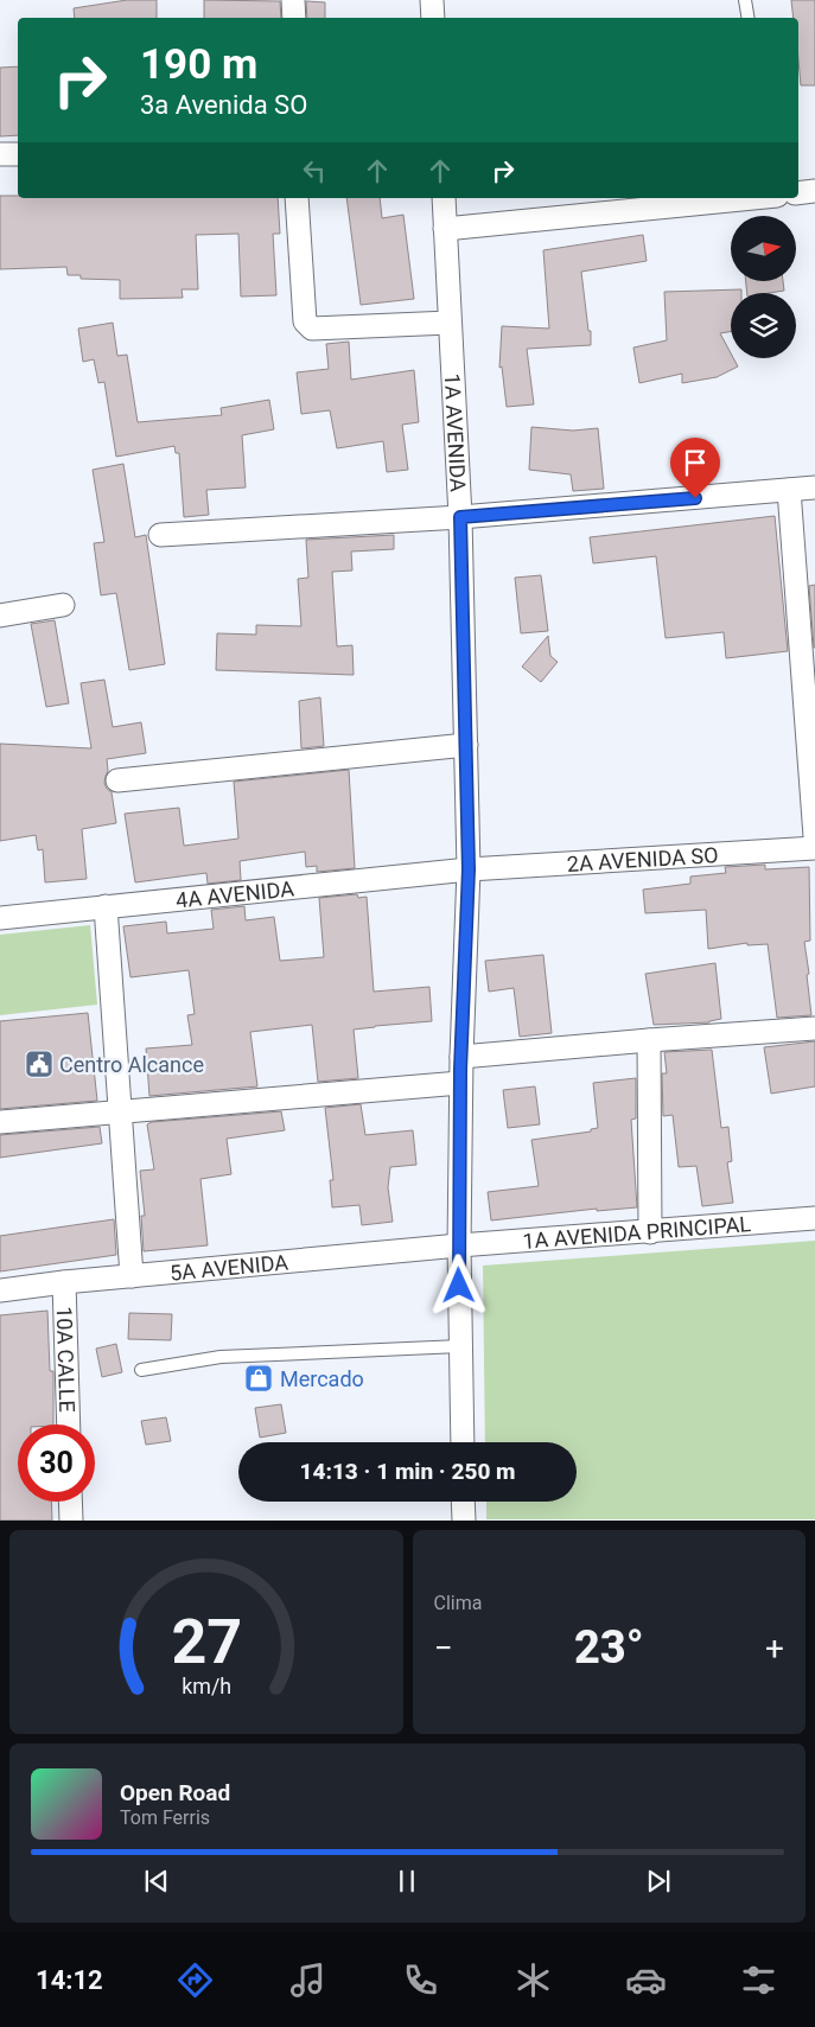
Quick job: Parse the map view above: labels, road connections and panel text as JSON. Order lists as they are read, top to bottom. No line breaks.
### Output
{"streets":{"street":["1A AVENIDA","2A AVENIDA SO","4A AVENIDA","1A AVENIDA PRINCIPAL","5A AVENIDA","10A CALLE"]},"crossings":[["1A AVENIDA","2A AVENIDA SO"],["1A AVENIDA","4A AVENIDA"],["1A AVENIDA","1A AVENIDA PRINCIPAL"],["1A AVENIDA","5A AVENIDA"],["2A AVENIDA SO","4A AVENIDA"],["1A AVENIDA PRINCIPAL","5A AVENIDA"],["5A AVENIDA","10A CALLE"]],"places":{"public building":["Centro Alcance"],"shop":["Mercado"]},"north":"right","page":{"turn":["190 m","3a Avenida SO"],"limit":"30","trip":"14:13 · 1 min · 250 m","tile":"Clima","heat":["−","23°","+"],"song":["Open Road","Tom Ferris"],"tabs":"14:12","gauge":["27","km/h"]}}
